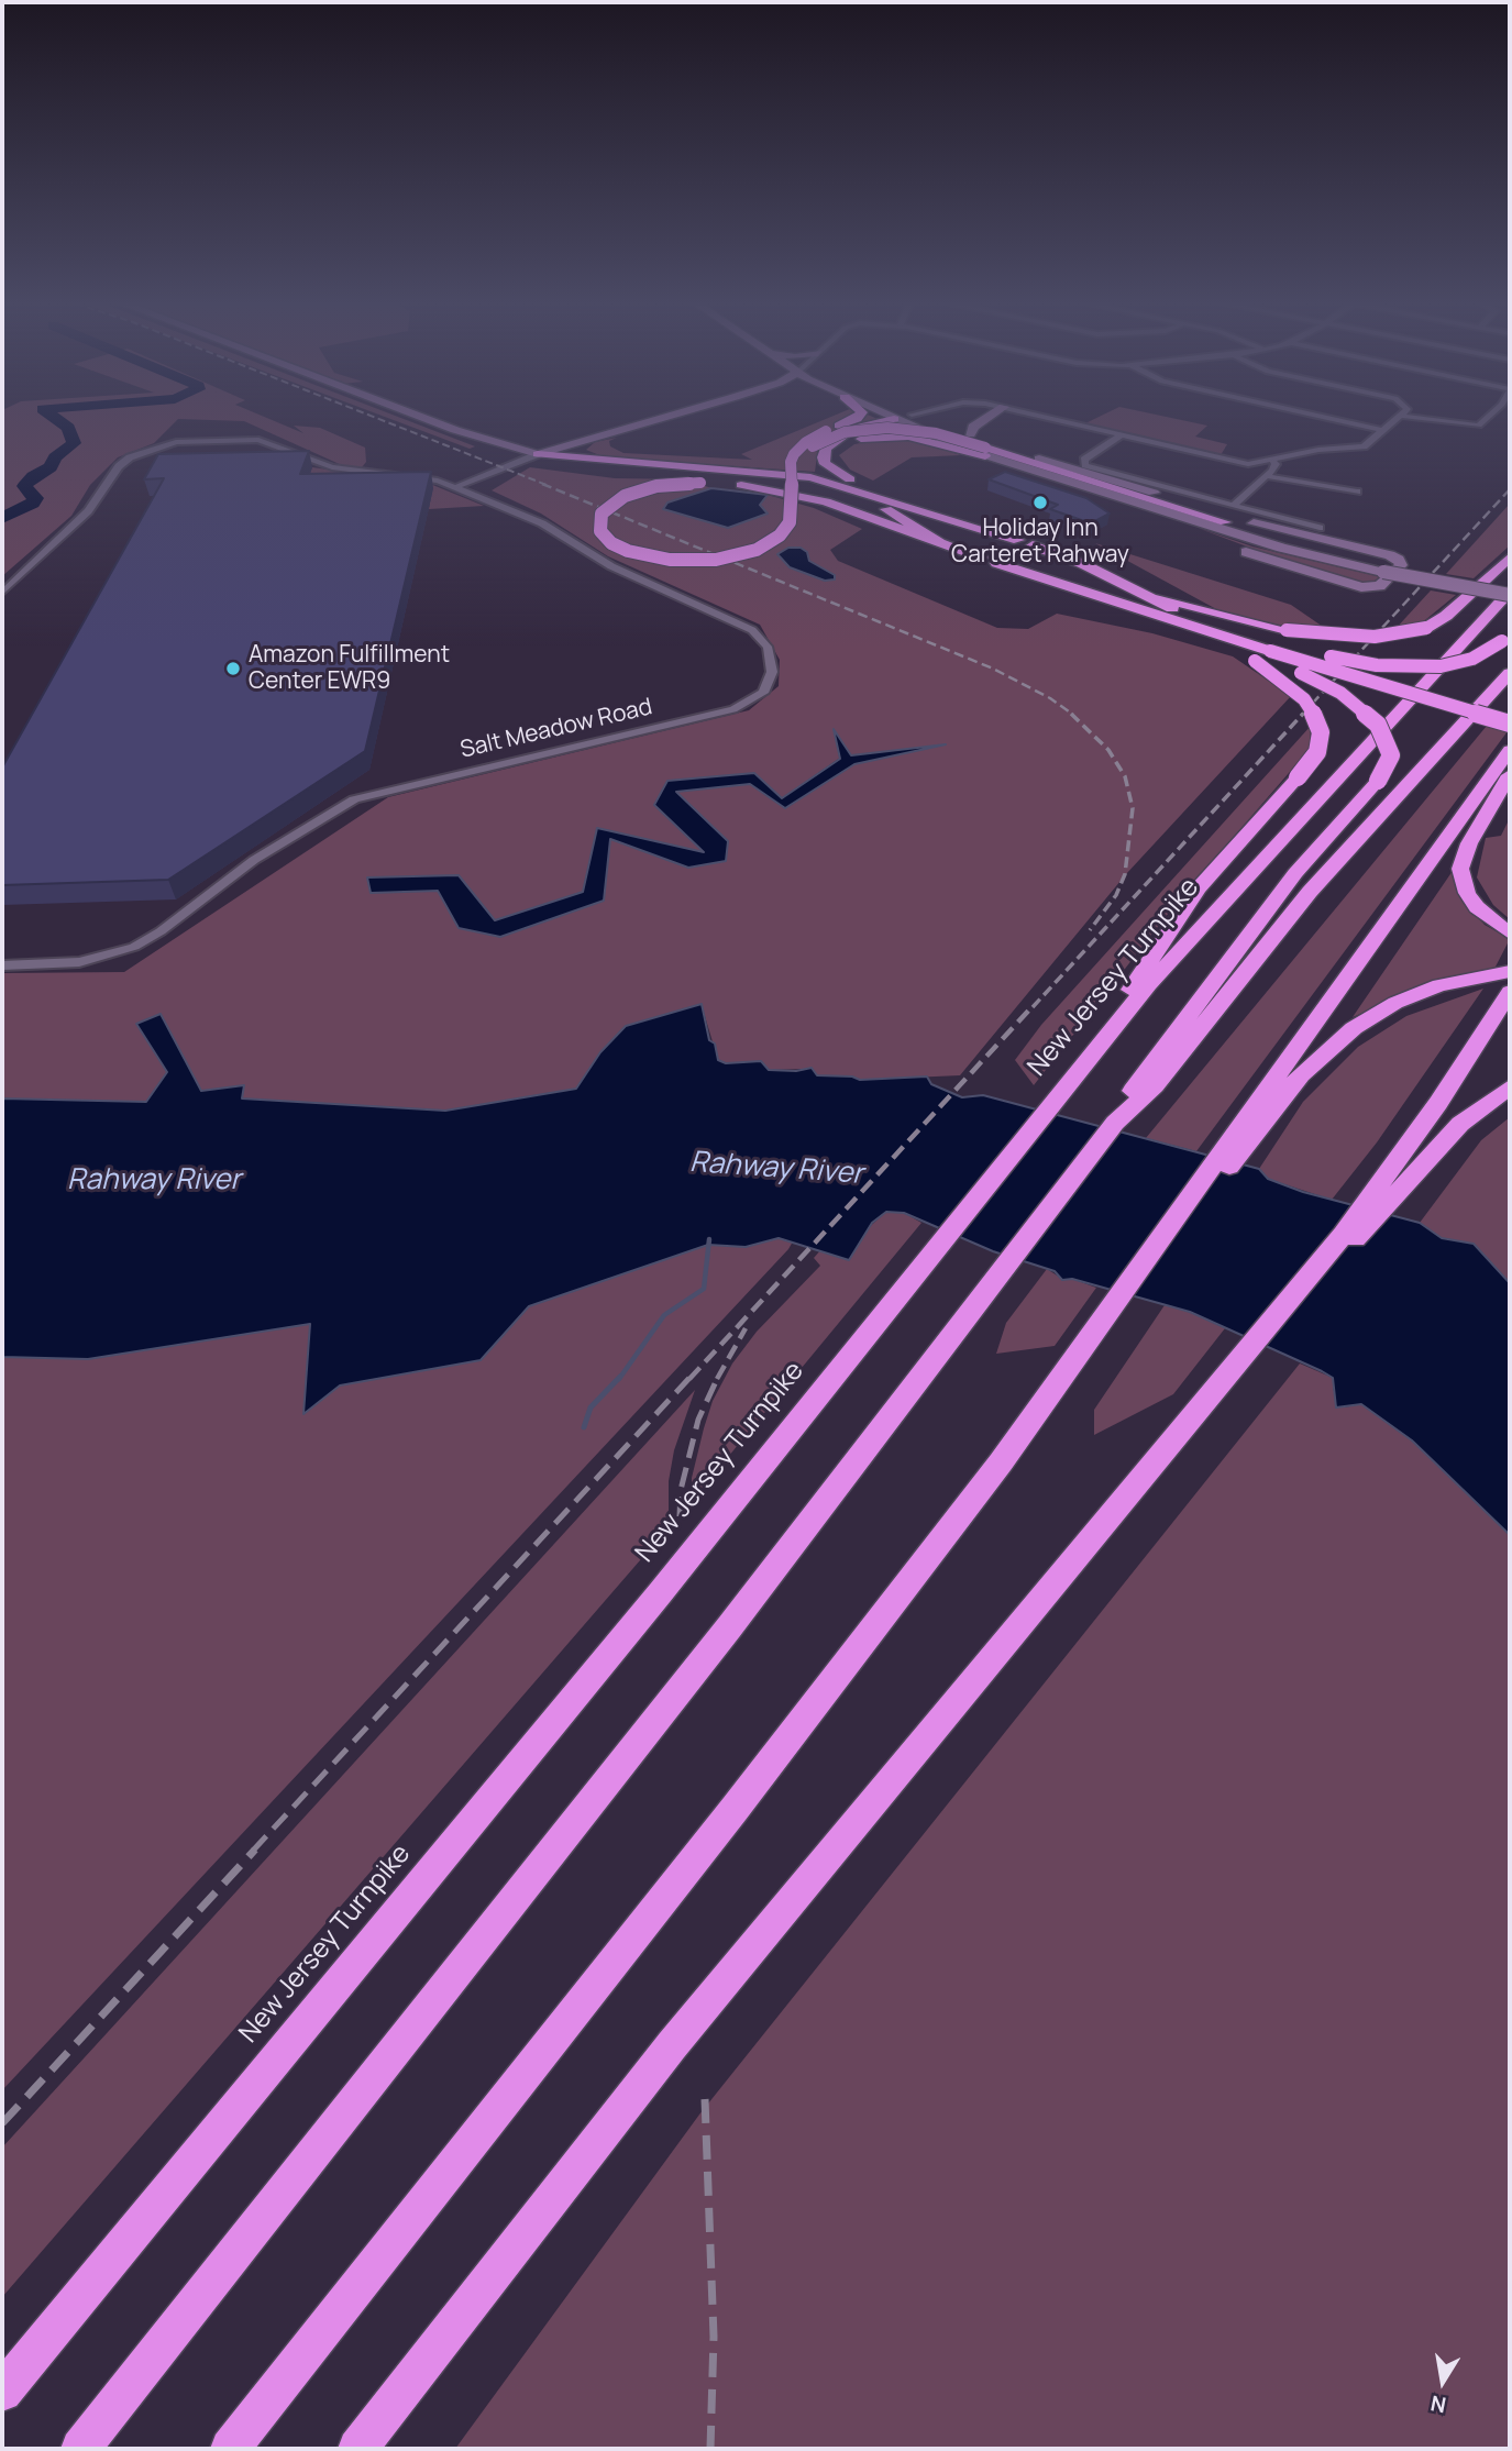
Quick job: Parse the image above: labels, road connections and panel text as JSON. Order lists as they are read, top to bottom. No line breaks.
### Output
{"streets":{"highway":["New Jersey Turnpike"],"street":["Salt Meadow Road"]},"water":["Rahway River"],"places":["Holiday Inn Carteret Rahway","Amazon Fulfillment Center EWR9"],"north":"bottom"}
